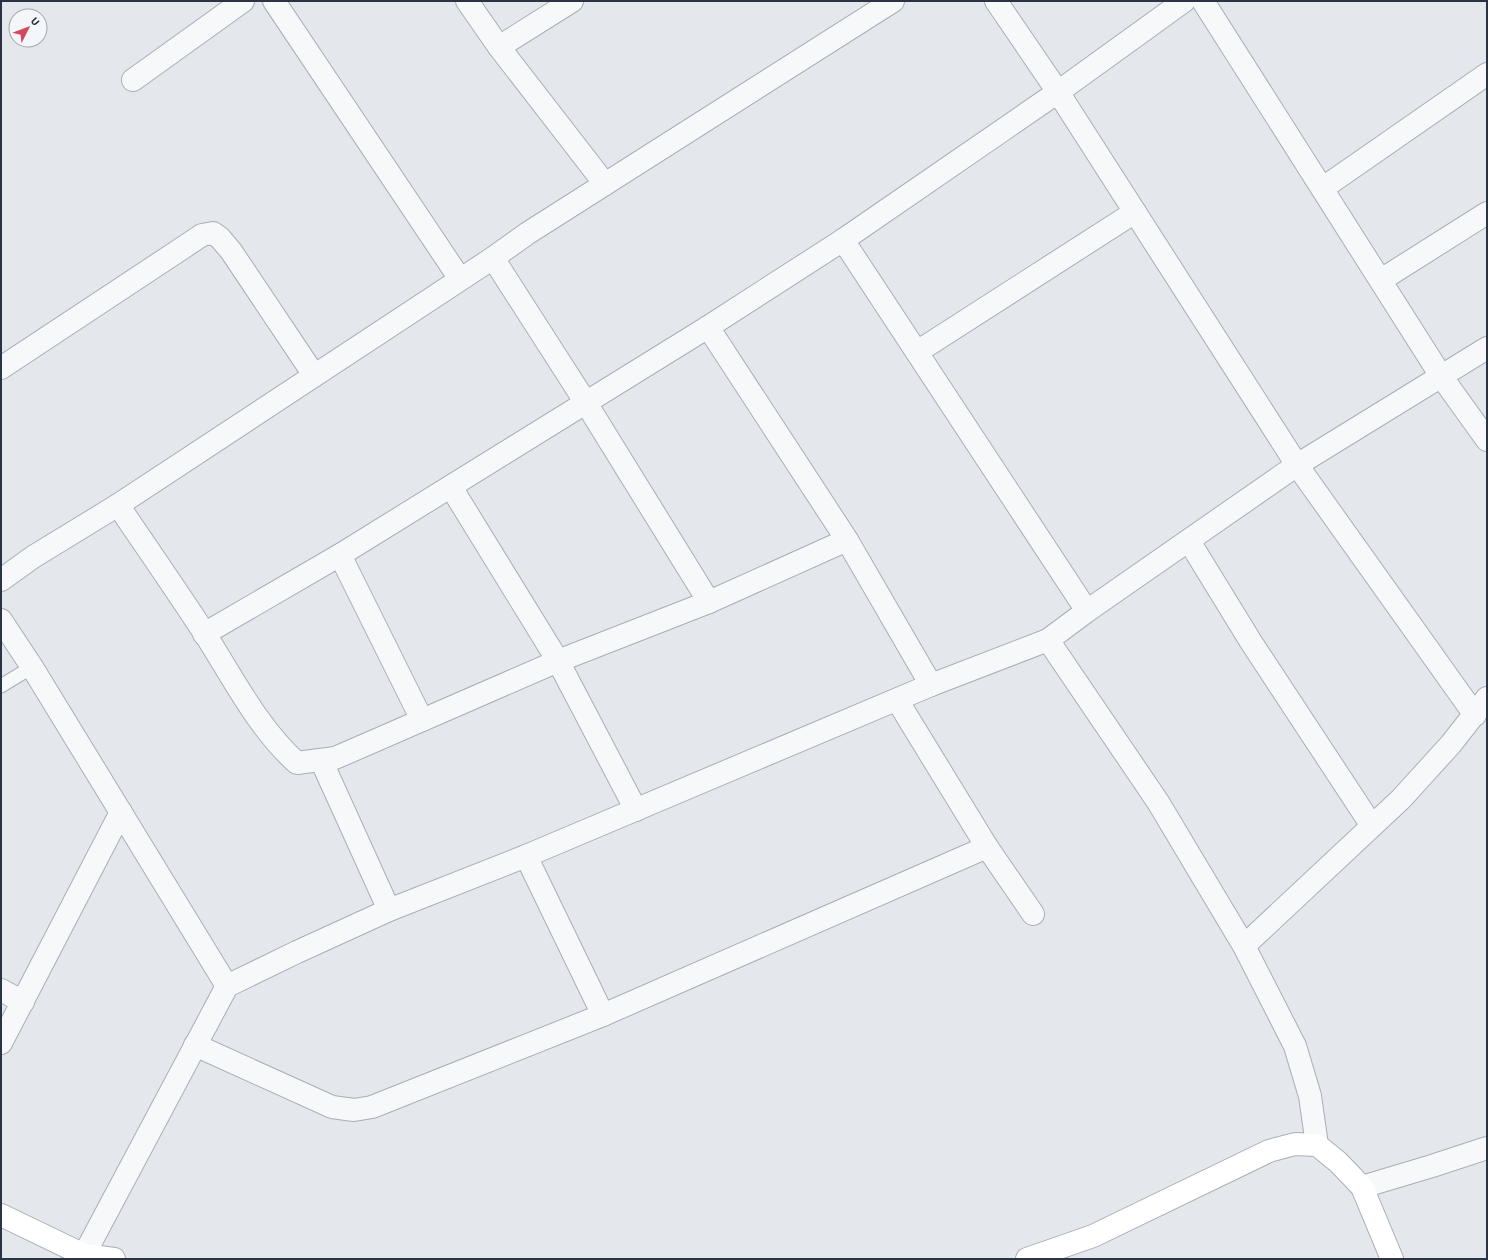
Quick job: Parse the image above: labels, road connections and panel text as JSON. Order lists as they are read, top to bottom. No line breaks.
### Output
{"north":"top right"}
